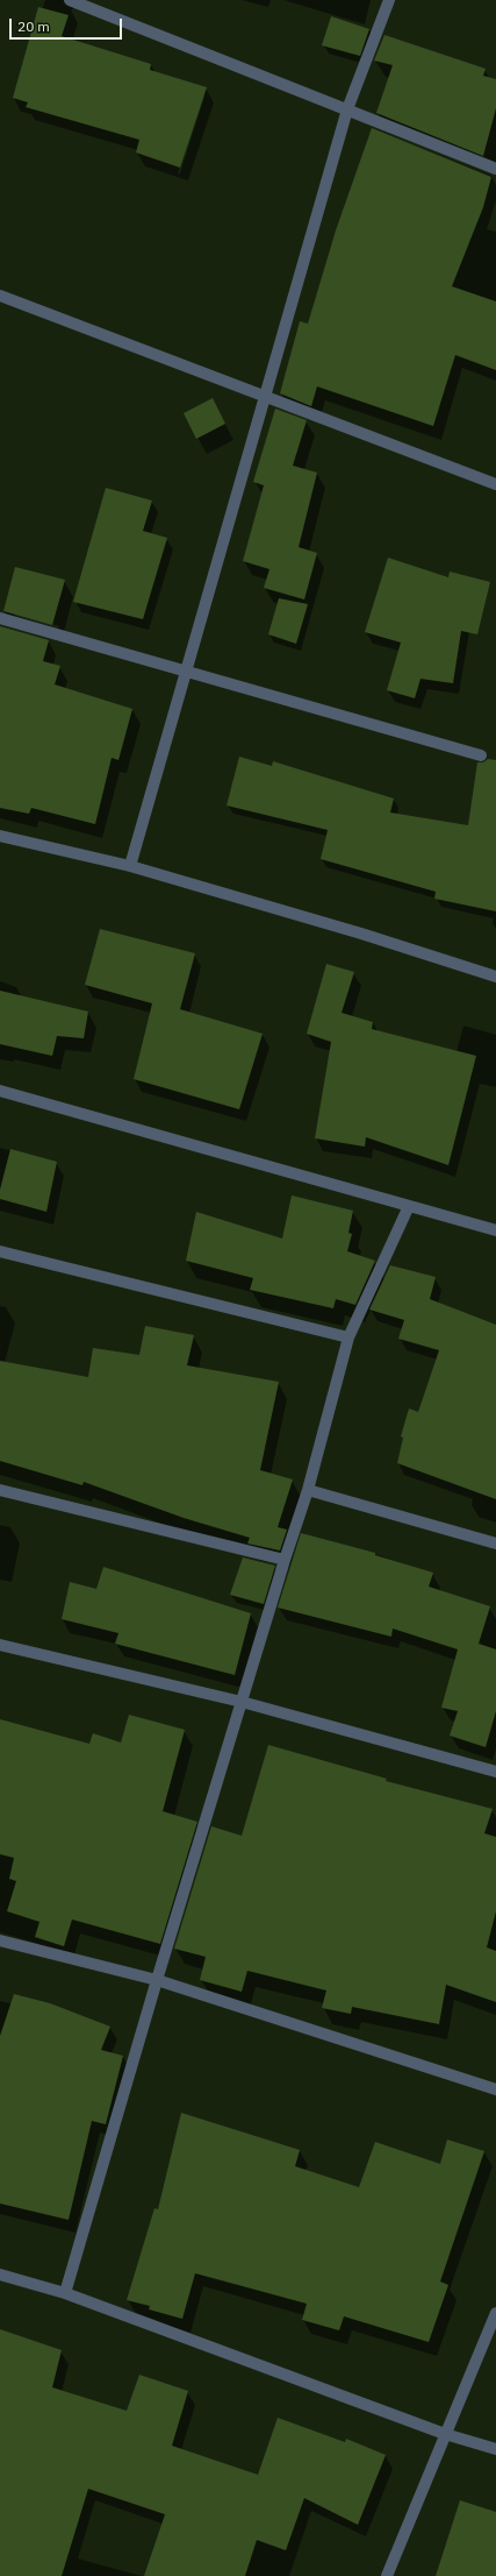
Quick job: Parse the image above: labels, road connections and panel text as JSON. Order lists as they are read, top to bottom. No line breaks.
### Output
{"scale_bar":"20 m"}
